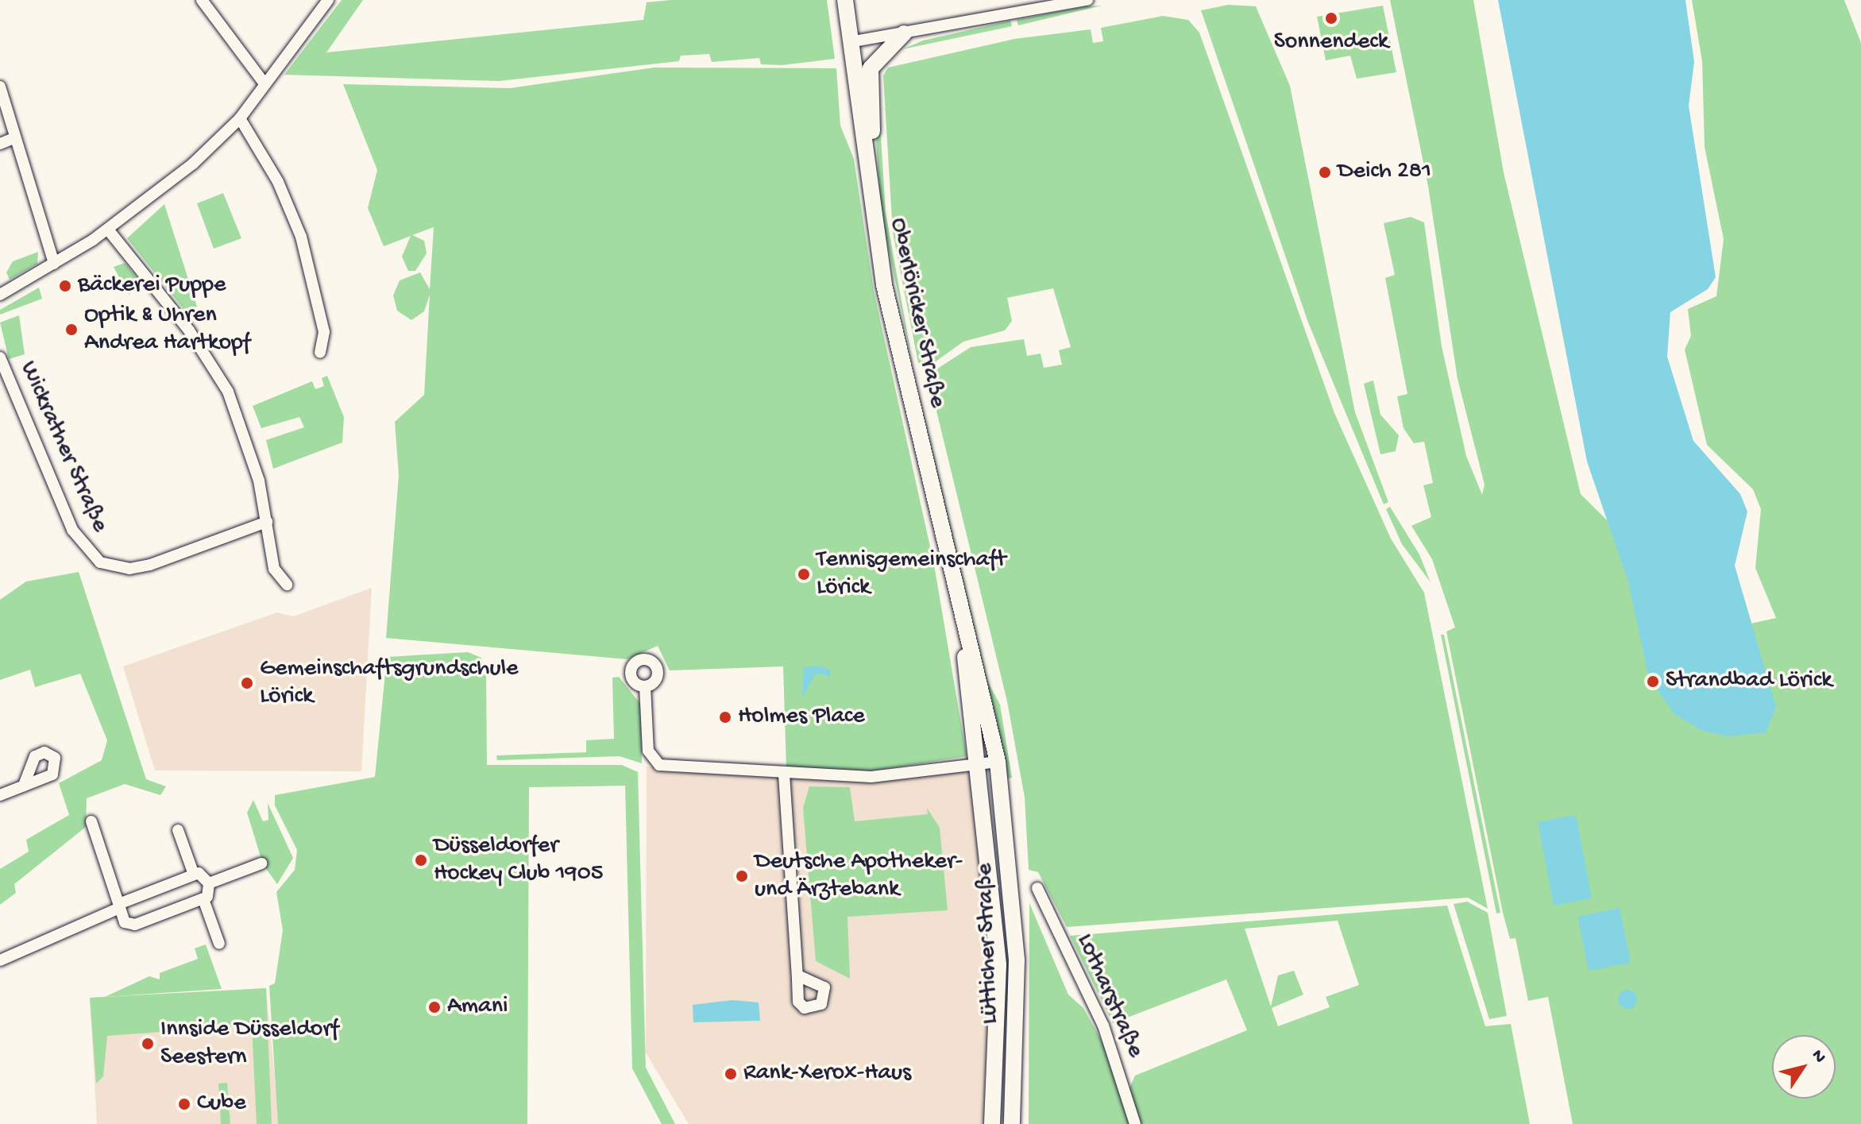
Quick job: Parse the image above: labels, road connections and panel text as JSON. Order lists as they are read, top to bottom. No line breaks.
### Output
{"streets":{"main road":["Oberlöricker Straße","Lütticher Straße"],"street":["Wickrather Straße","Lotharstraße"]},"crossings":[["Oberlöricker Straße","Lütticher Straße"]],"places":["Sonnendeck","Deich 281","Bäckerei Puppe","Optik & Uhren Andrea Hartkopf","Tennisgemeinschaft Lörick","Strandbad Lörick","Gemeinschaftsgrundschule Lörick","Holmes Place","Düsseldorfer Hockey Club 1905","Deutsche Apotheker- und Ärztebank","Amani","Innside Düsseldorf Seestern","Rank-Xerox-Haus","Cube"],"north":"top right"}
